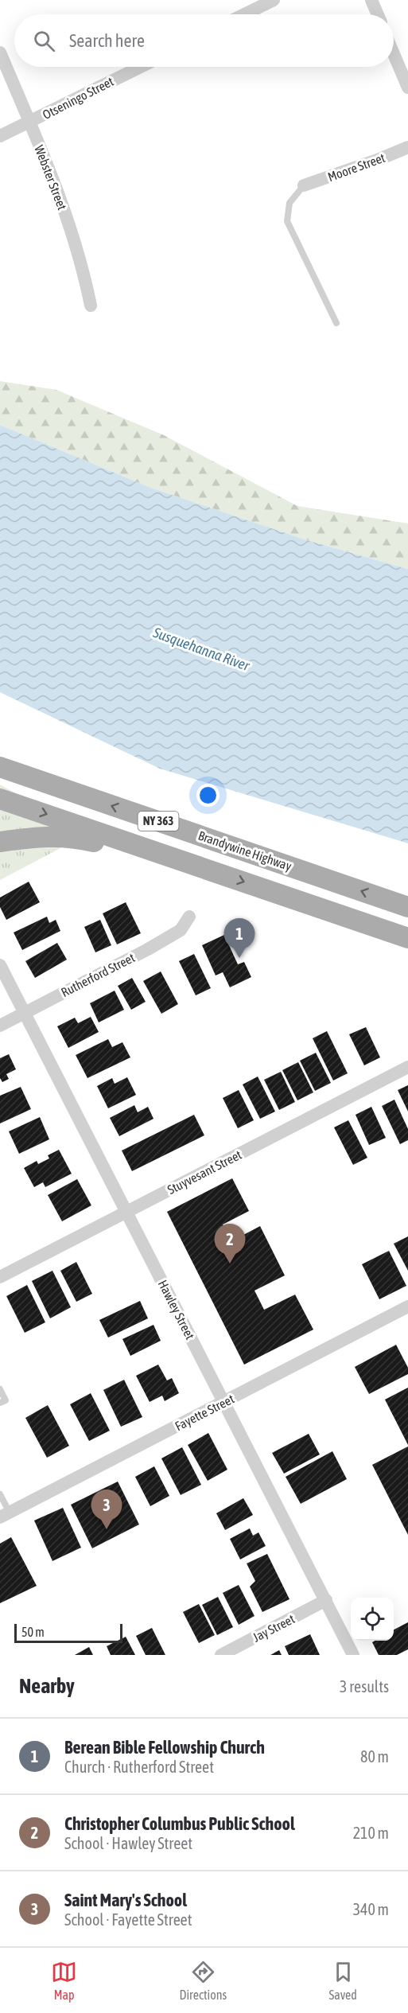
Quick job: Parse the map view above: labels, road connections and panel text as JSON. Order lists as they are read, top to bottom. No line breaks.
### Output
{"streets":{"main road":["NY 363","Brandywine Highway"],"street":["Otseningo Street","Moore Street","Webster Street","Rutherford Street","Stuyvesant Street","Hawley Street","Fayette Street","Jay Street"]},"crossings":[["Otseningo Street","Webster Street"],["Rutherford Street","Hawley Street"],["Stuyvesant Street","Hawley Street"],["Hawley Street","Fayette Street"],["Hawley Street","Jay Street"]],"water":["Susquehanna River"],"scale_bar":"50 m","page":{"search":"Search here","pins":["1","2","3"],"scale":"50 m","heading":["Nearby","3 results"],"list":[{"mark":"1","name":"Berean Bible Fellowship Church","note":"Church · Rutherford Street","value":"80 m"},{"mark":"2","name":"Christopher Columbus Public School","note":"School · Hawley Street","value":"210 m"},{"mark":"3","name":"Saint Mary's School","note":"School · Fayette Street","value":"340 m"}],"nav":["Map","Directions","Saved"]}}
